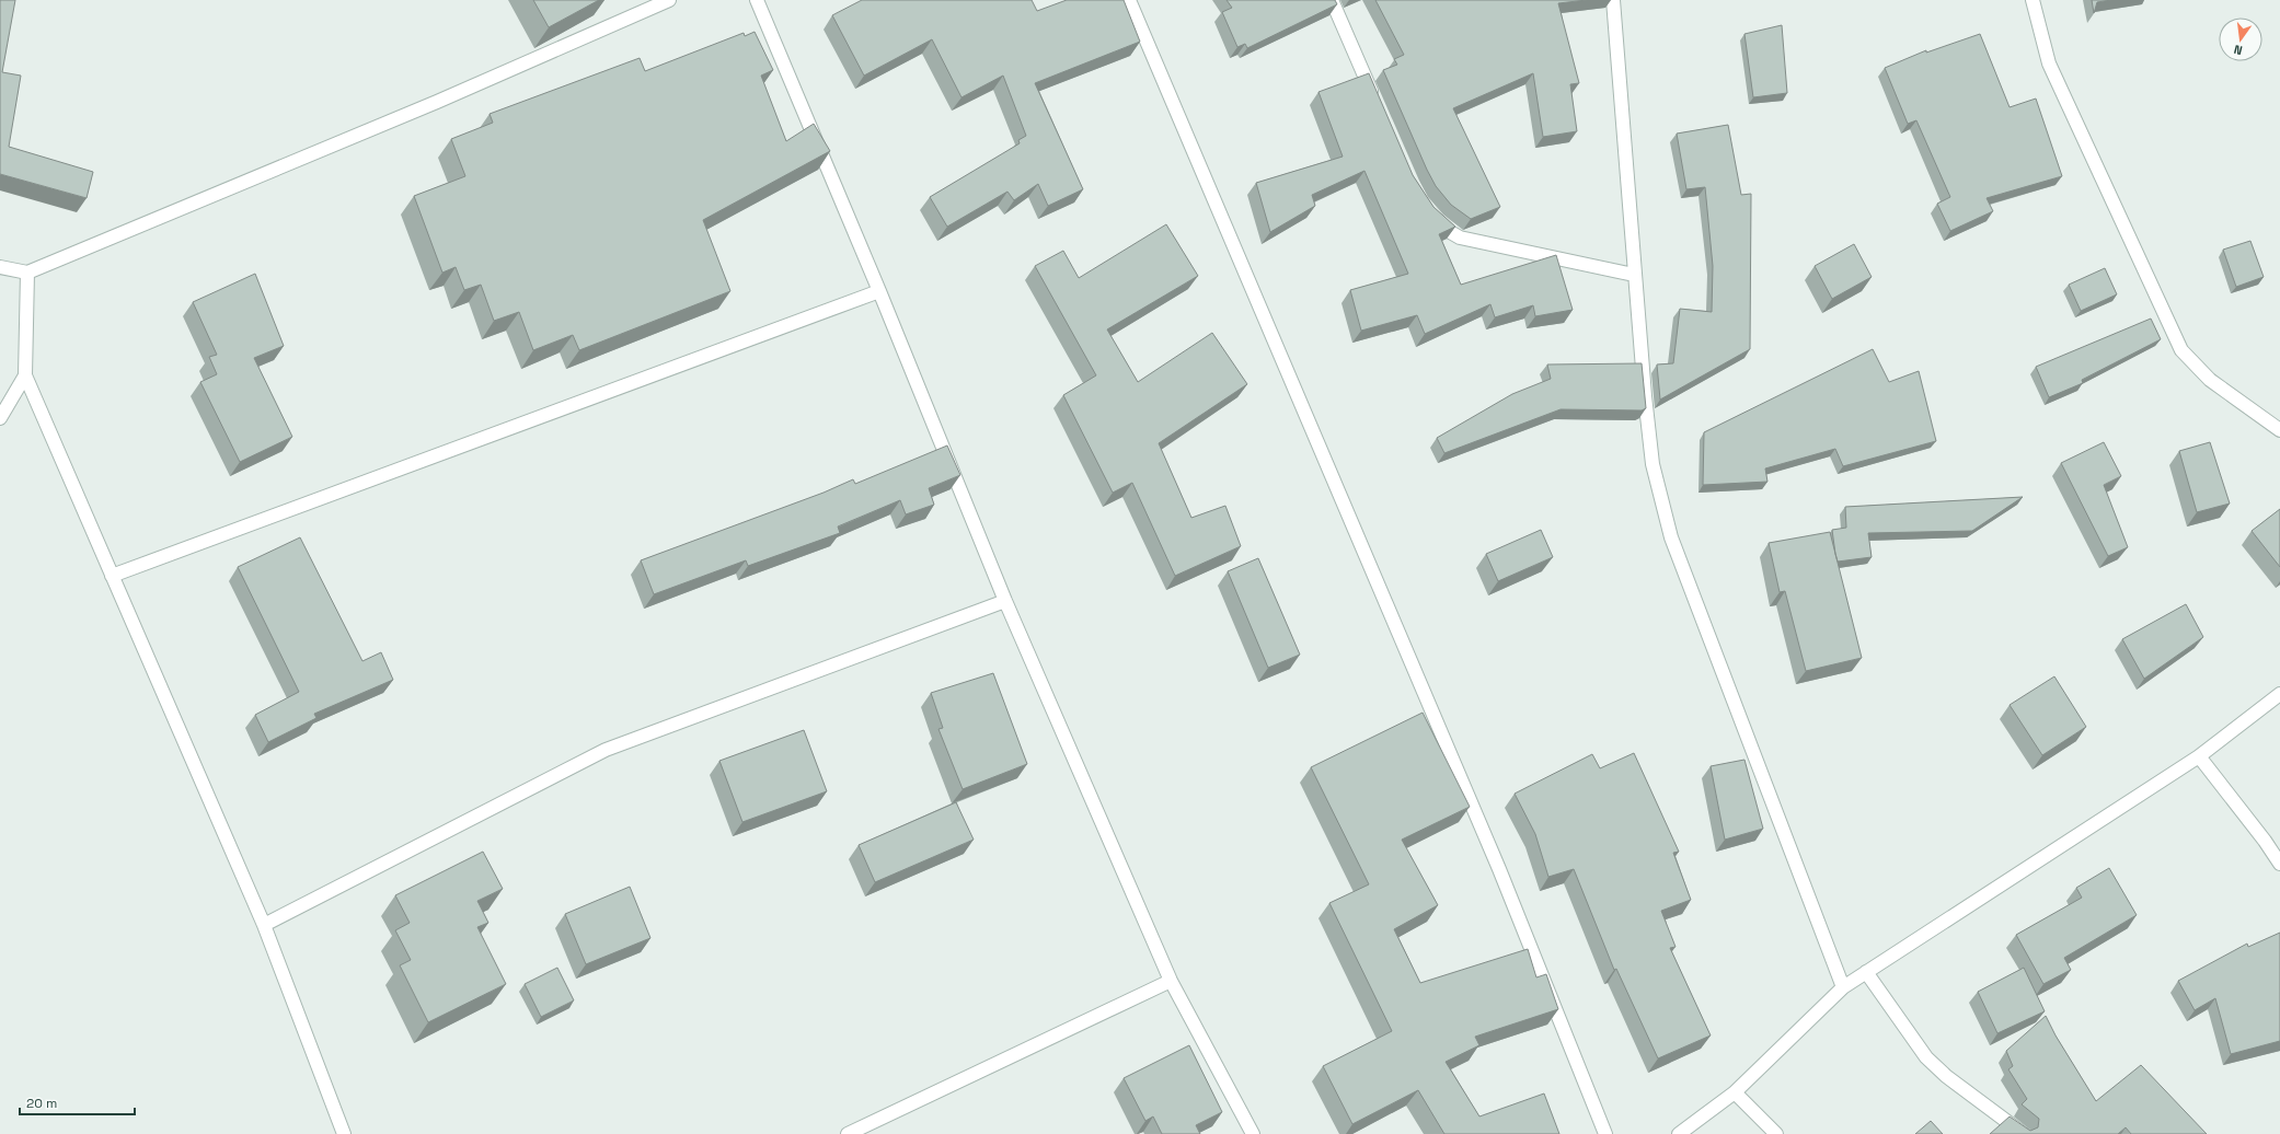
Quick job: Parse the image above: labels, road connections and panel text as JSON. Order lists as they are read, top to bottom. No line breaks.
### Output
{"scale_bar":"20 m","north":"bottom"}
